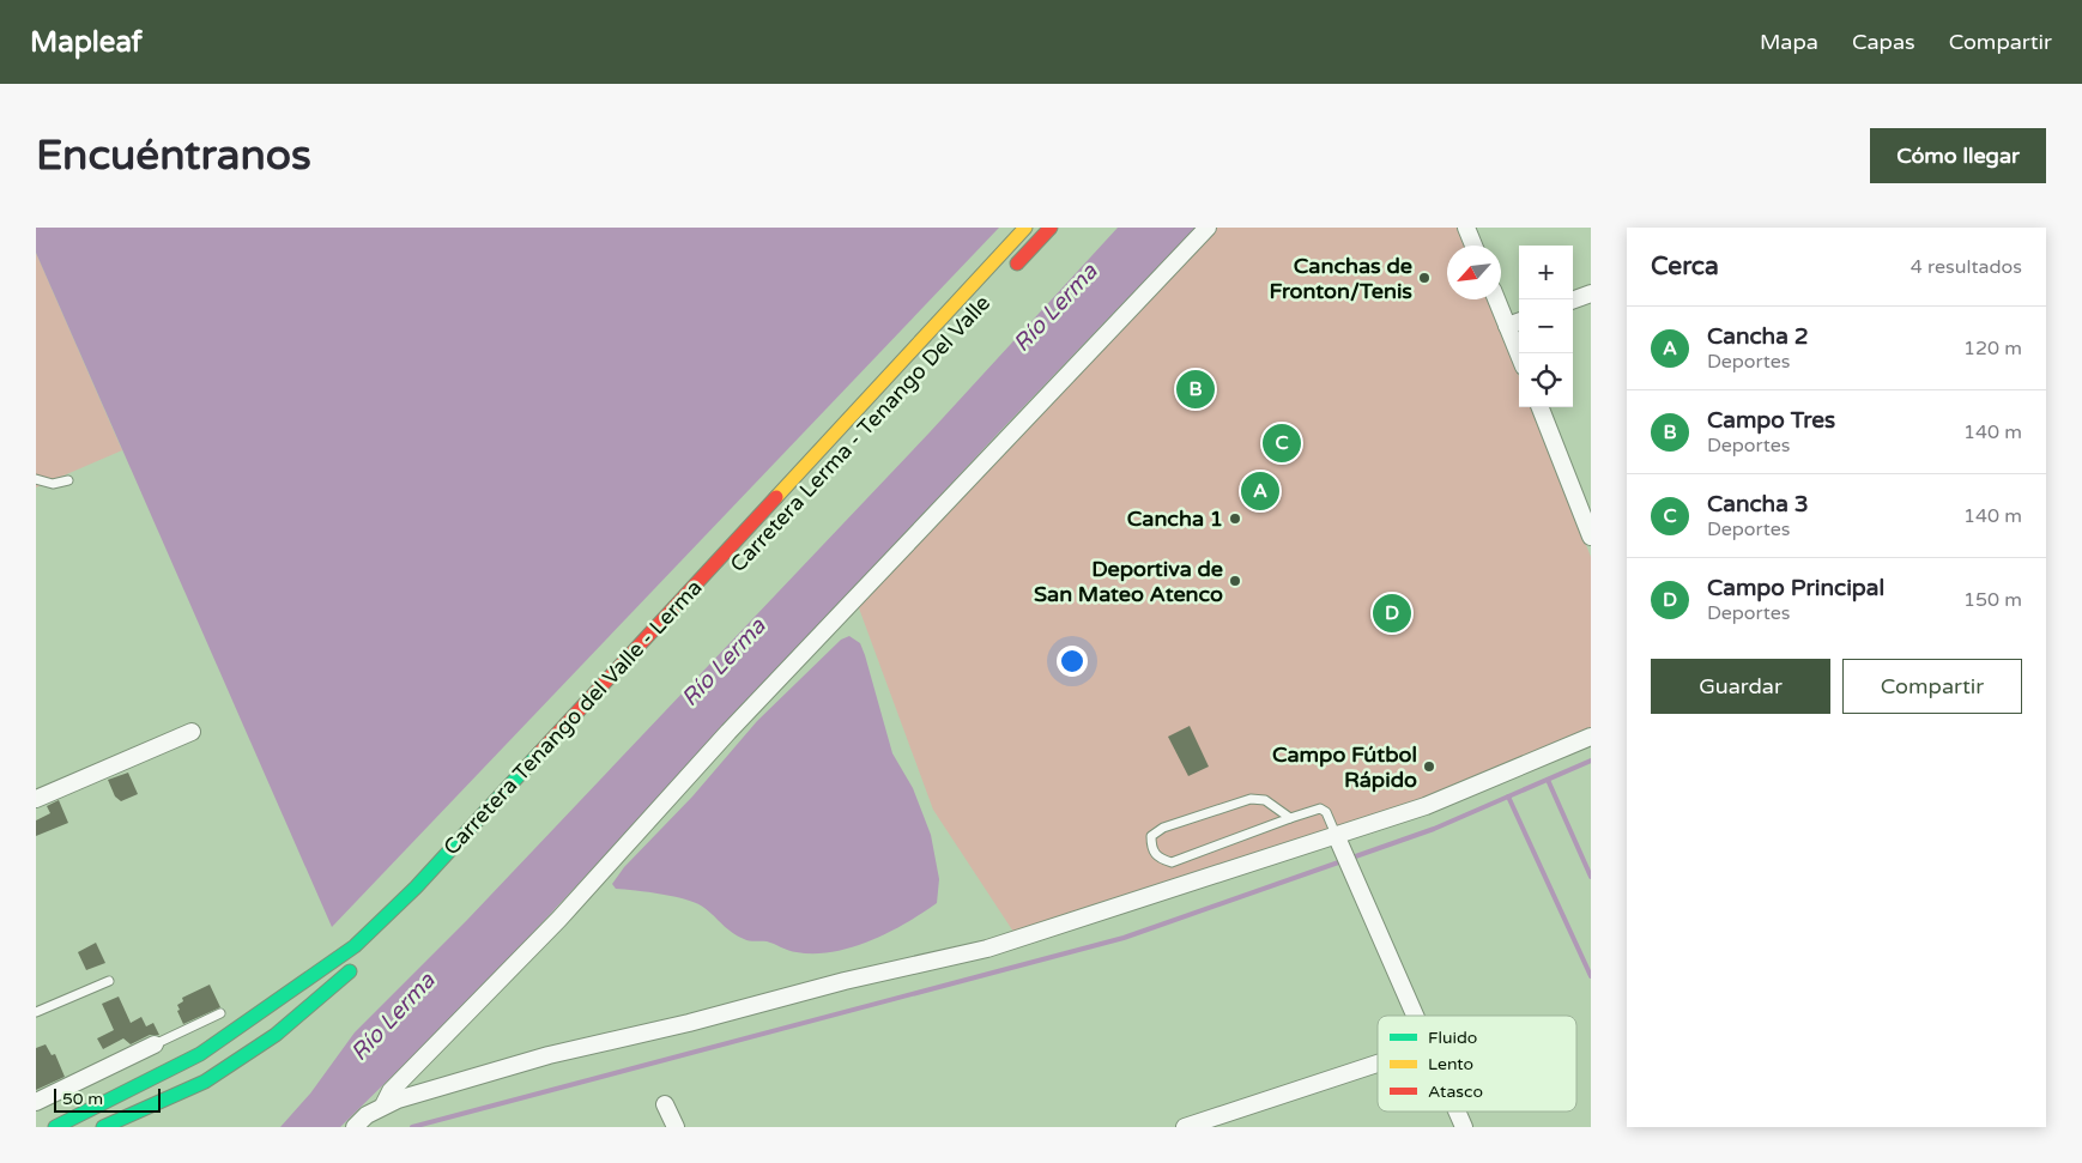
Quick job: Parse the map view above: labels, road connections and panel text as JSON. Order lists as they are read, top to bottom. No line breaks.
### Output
{"streets":{"highway":["Carretera Tenango del Valle - Lerma"]},"water":["Río Lerma"],"places":["Canchas de Fronton/Tenis","Cancha 1","Deportiva de San Mateo Atenco","Campo Fútbol Rápido"],"legend":["Fluido","Lento","Atasco"],"scale_bar":"50 m","north":"bottom left","page":{"header":"Mapleaf","nav":["Mapa","Capas","Compartir"],"buttons":["Cómo llegar",["Guardar","Compartir"]],"title":"Encuéntranos","heading":["Cerca","4 resultados"],"map_buttons":["+","−"],"list":[{"mark":"A","name":"Cancha 2","note":"Deportes","value":"120 m"},{"mark":"B","name":"Campo Tres","note":"Deportes","value":"140 m"},{"mark":"C","name":"Cancha 3","note":"Deportes","value":"140 m"},{"mark":"D","name":"Campo Principal","note":"Deportes","value":"150 m"}],"pins":["B","C","A","D"],"scale":"50 m"}}
